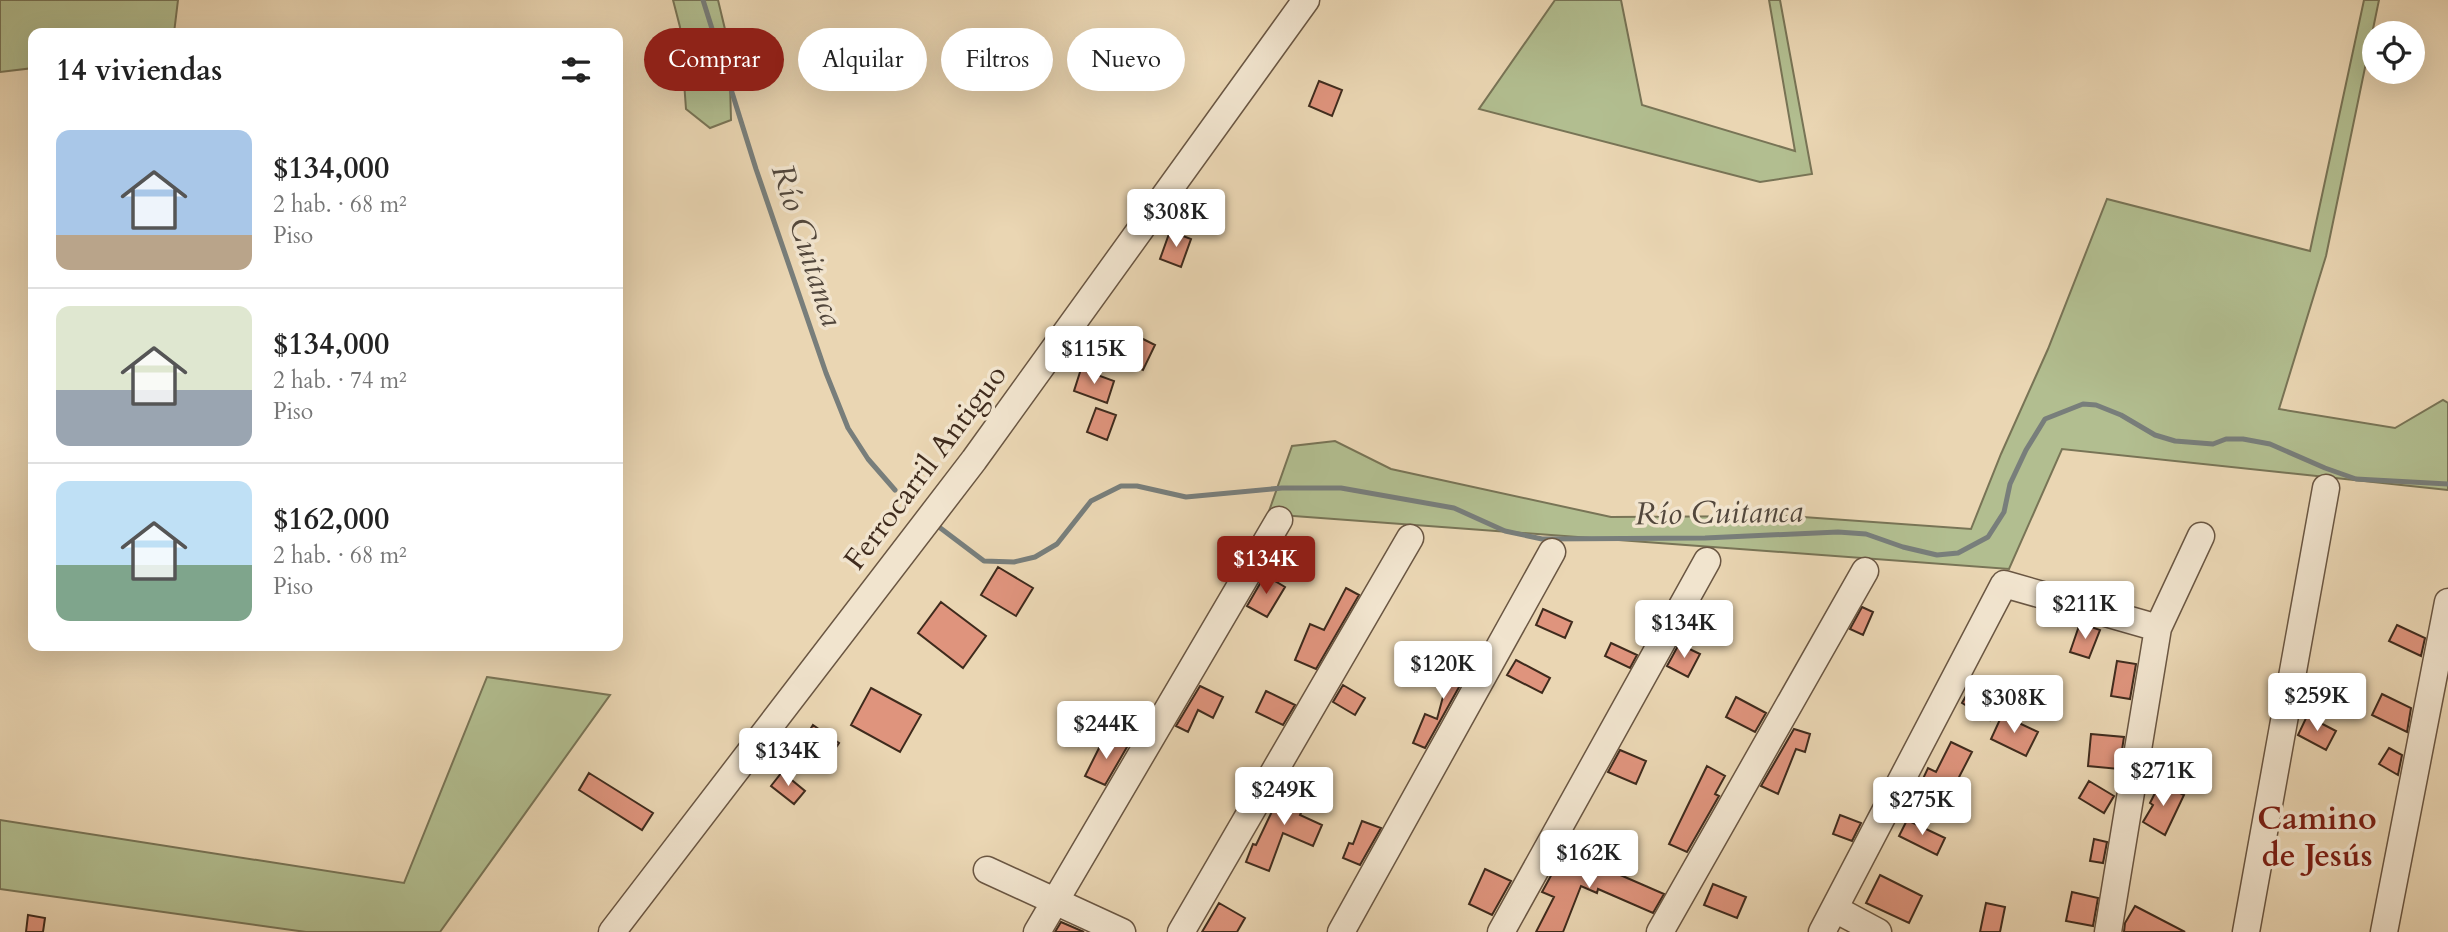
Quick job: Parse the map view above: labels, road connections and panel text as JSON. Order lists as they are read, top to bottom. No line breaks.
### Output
{"streets":{"street":["Ferrocarril Antiguo"]},"districts":["Camino de Jesús"],"water":["Río Cuitanca"],"page":{"chip":["Comprar","Alquilar","Filtros","Nuevo"],"heading":"14 viviendas","list":[{"name":"$134,000","note":"2 hab. · 68 m² · Piso"},{"name":"$134,000","note":"2 hab. · 74 m² · Piso"},{"name":"$162,000","note":"2 hab. · 68 m² · Piso"}],"price":["$308K","$115K","$134K","$211K","$134K","$120K","$259K","$308K","$244K","$134K","$271K","$249K","$275K","$162K"]}}
